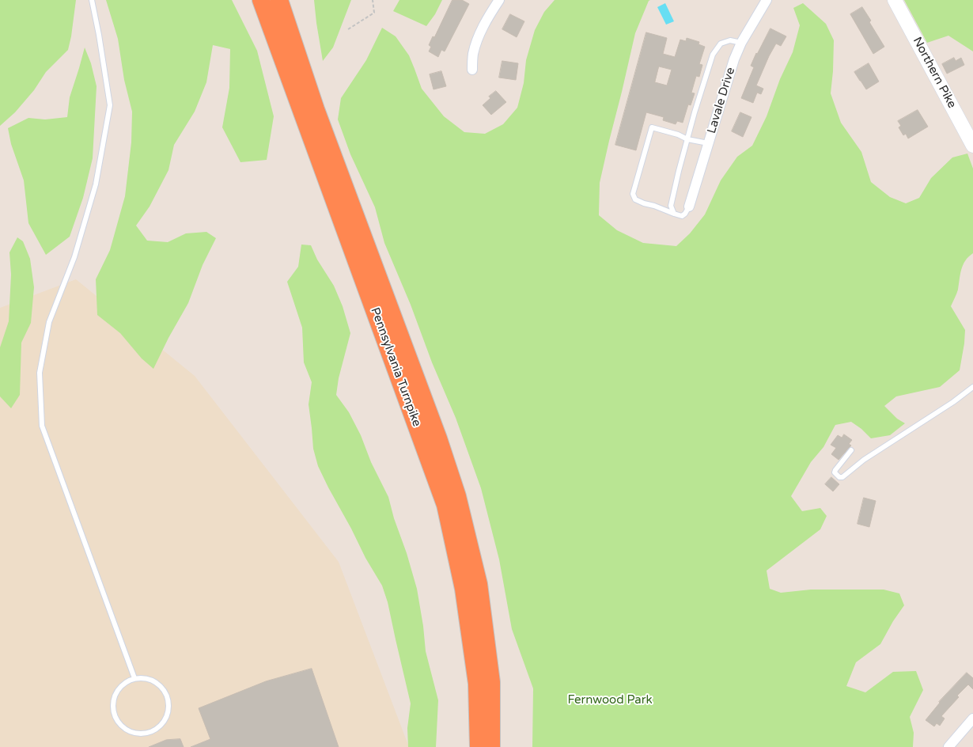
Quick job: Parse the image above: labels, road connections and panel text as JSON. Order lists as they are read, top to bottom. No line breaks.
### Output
{"streets":{"highway":["Pennsylvania Turnpike"],"main road":["Northern Pike"],"street":["Lavale Drive"]},"parks":["Fernwood Park"]}
